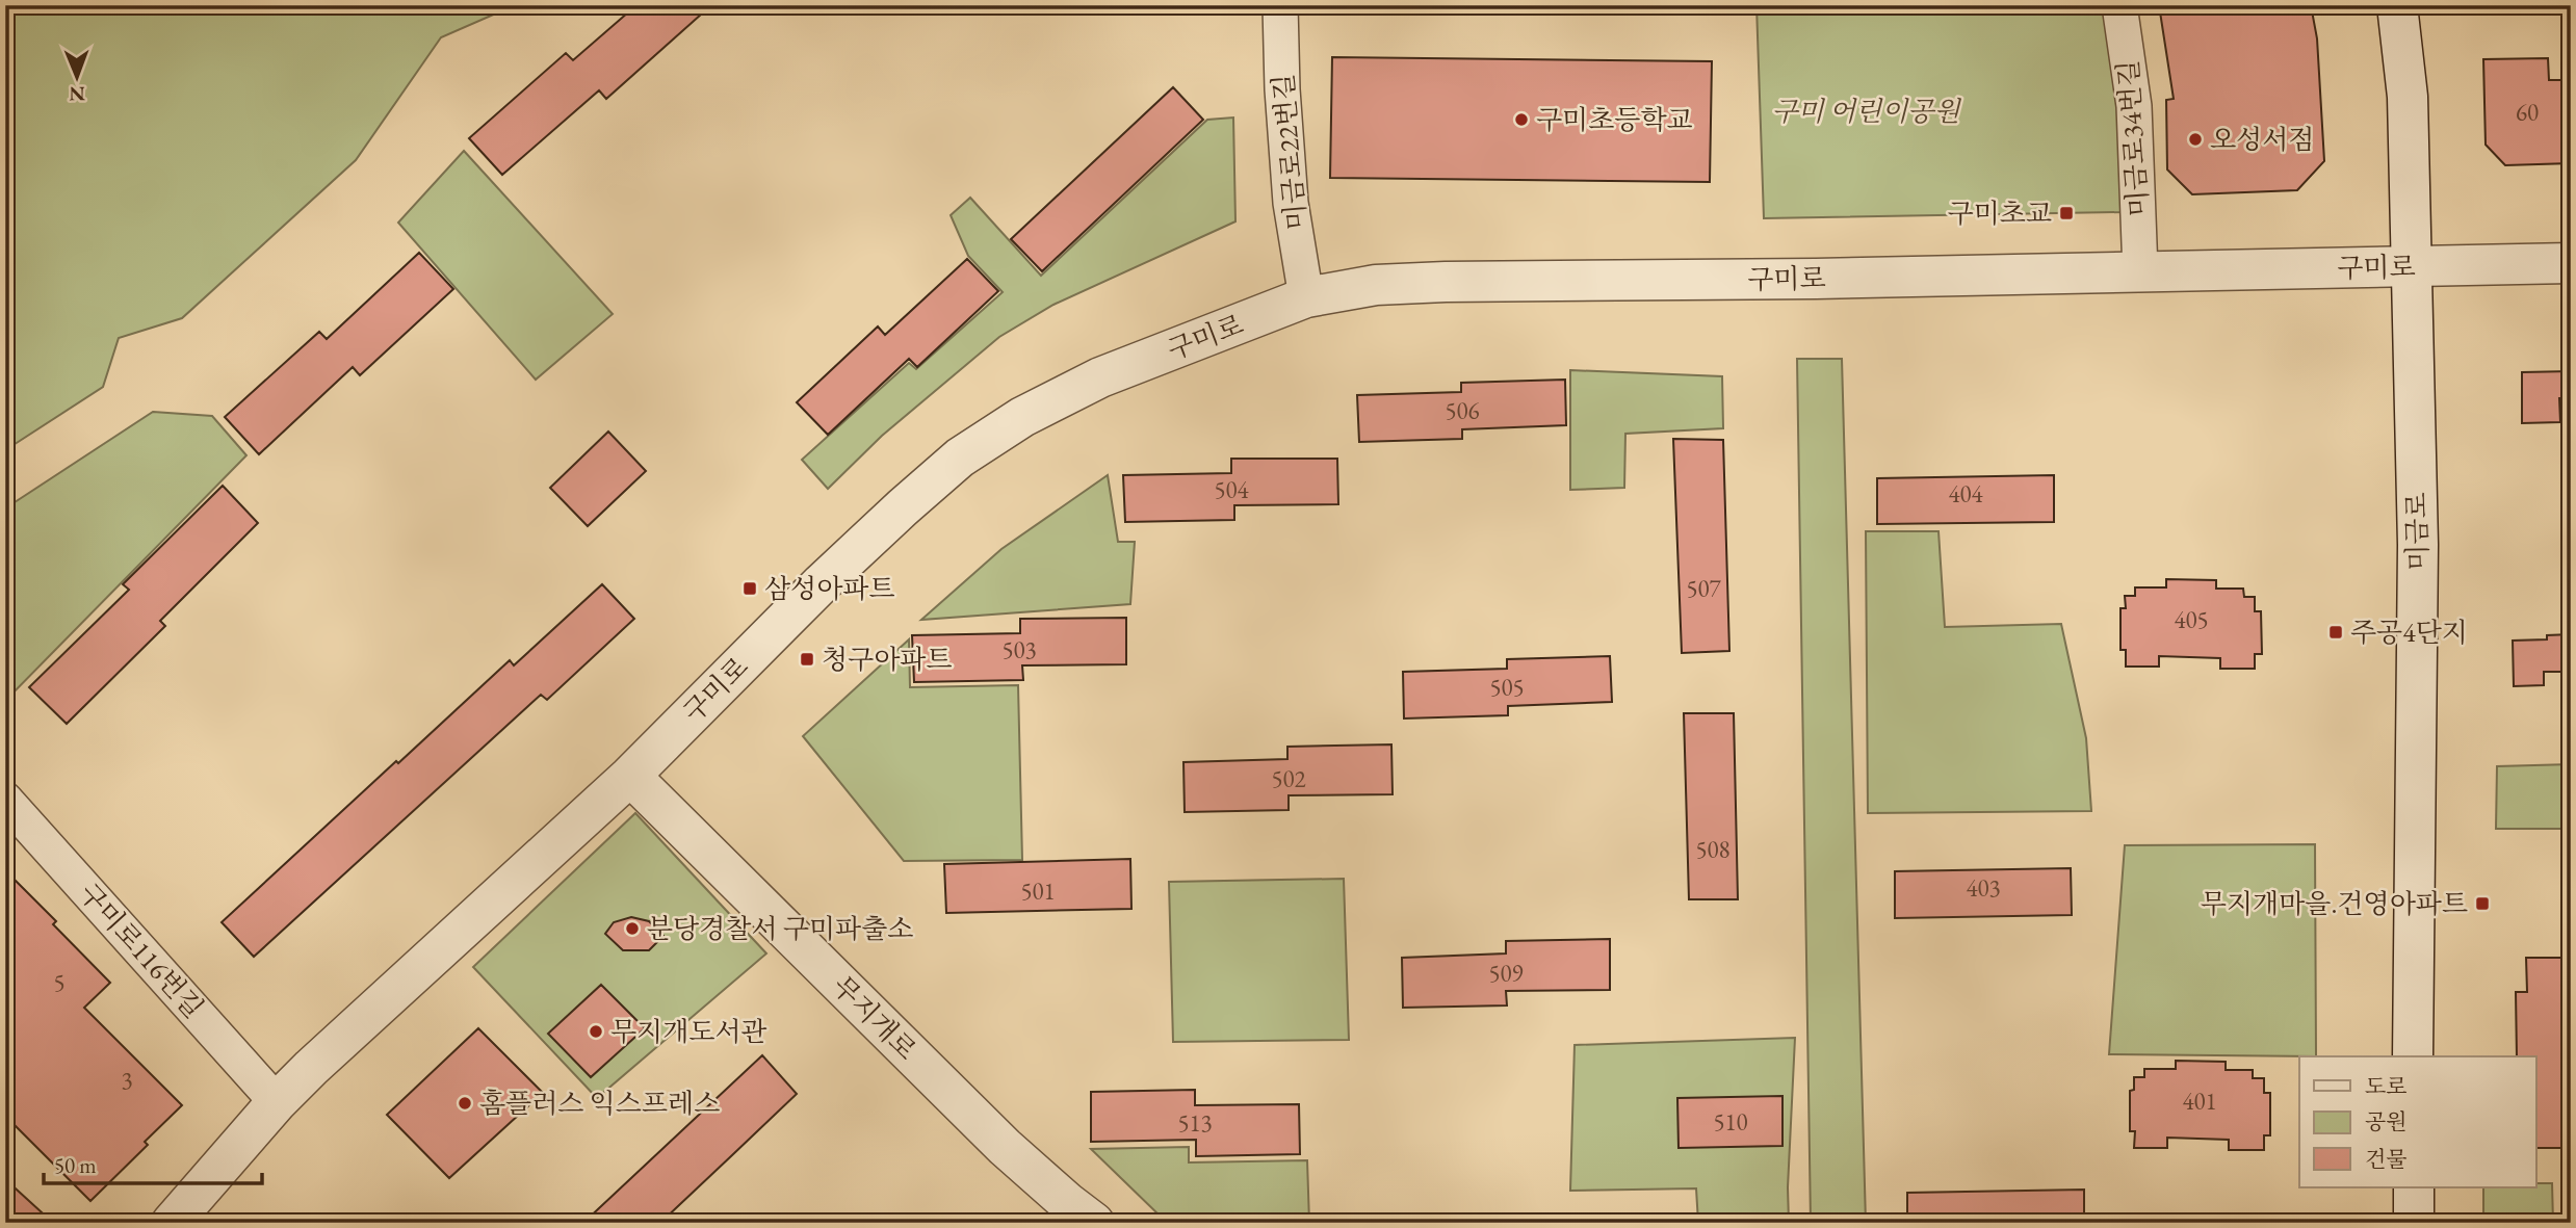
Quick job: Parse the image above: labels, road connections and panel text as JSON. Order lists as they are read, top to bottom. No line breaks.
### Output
{"streets":{"street":["미금로34번길","미금로22번길","구미로","미금로","구미로116번길","무지개로"]},"crossings":[["미금로34번길","구미로"],["미금로22번길","구미로"],["구미로","미금로"],["구미로","구미로116번길"],["구미로","무지개로"]],"parks":["구미 어린이공원"],"places":{"other":["구미초등학교","오성서점","분당경찰서 구미파출소","무지개도서관","홈플러스 익스프레스"],"transit":["구미초교","삼성아파트","주공4단지","청구아파트","무지개마을.건영아파트"]},"house_numbers":["60","506","504","404","507","405","503","505","502","508","403","501","509","5","3","401","510","513"],"legend":["도로","공원","건물"],"scale_bar":"50 m","north":"bottom"}
